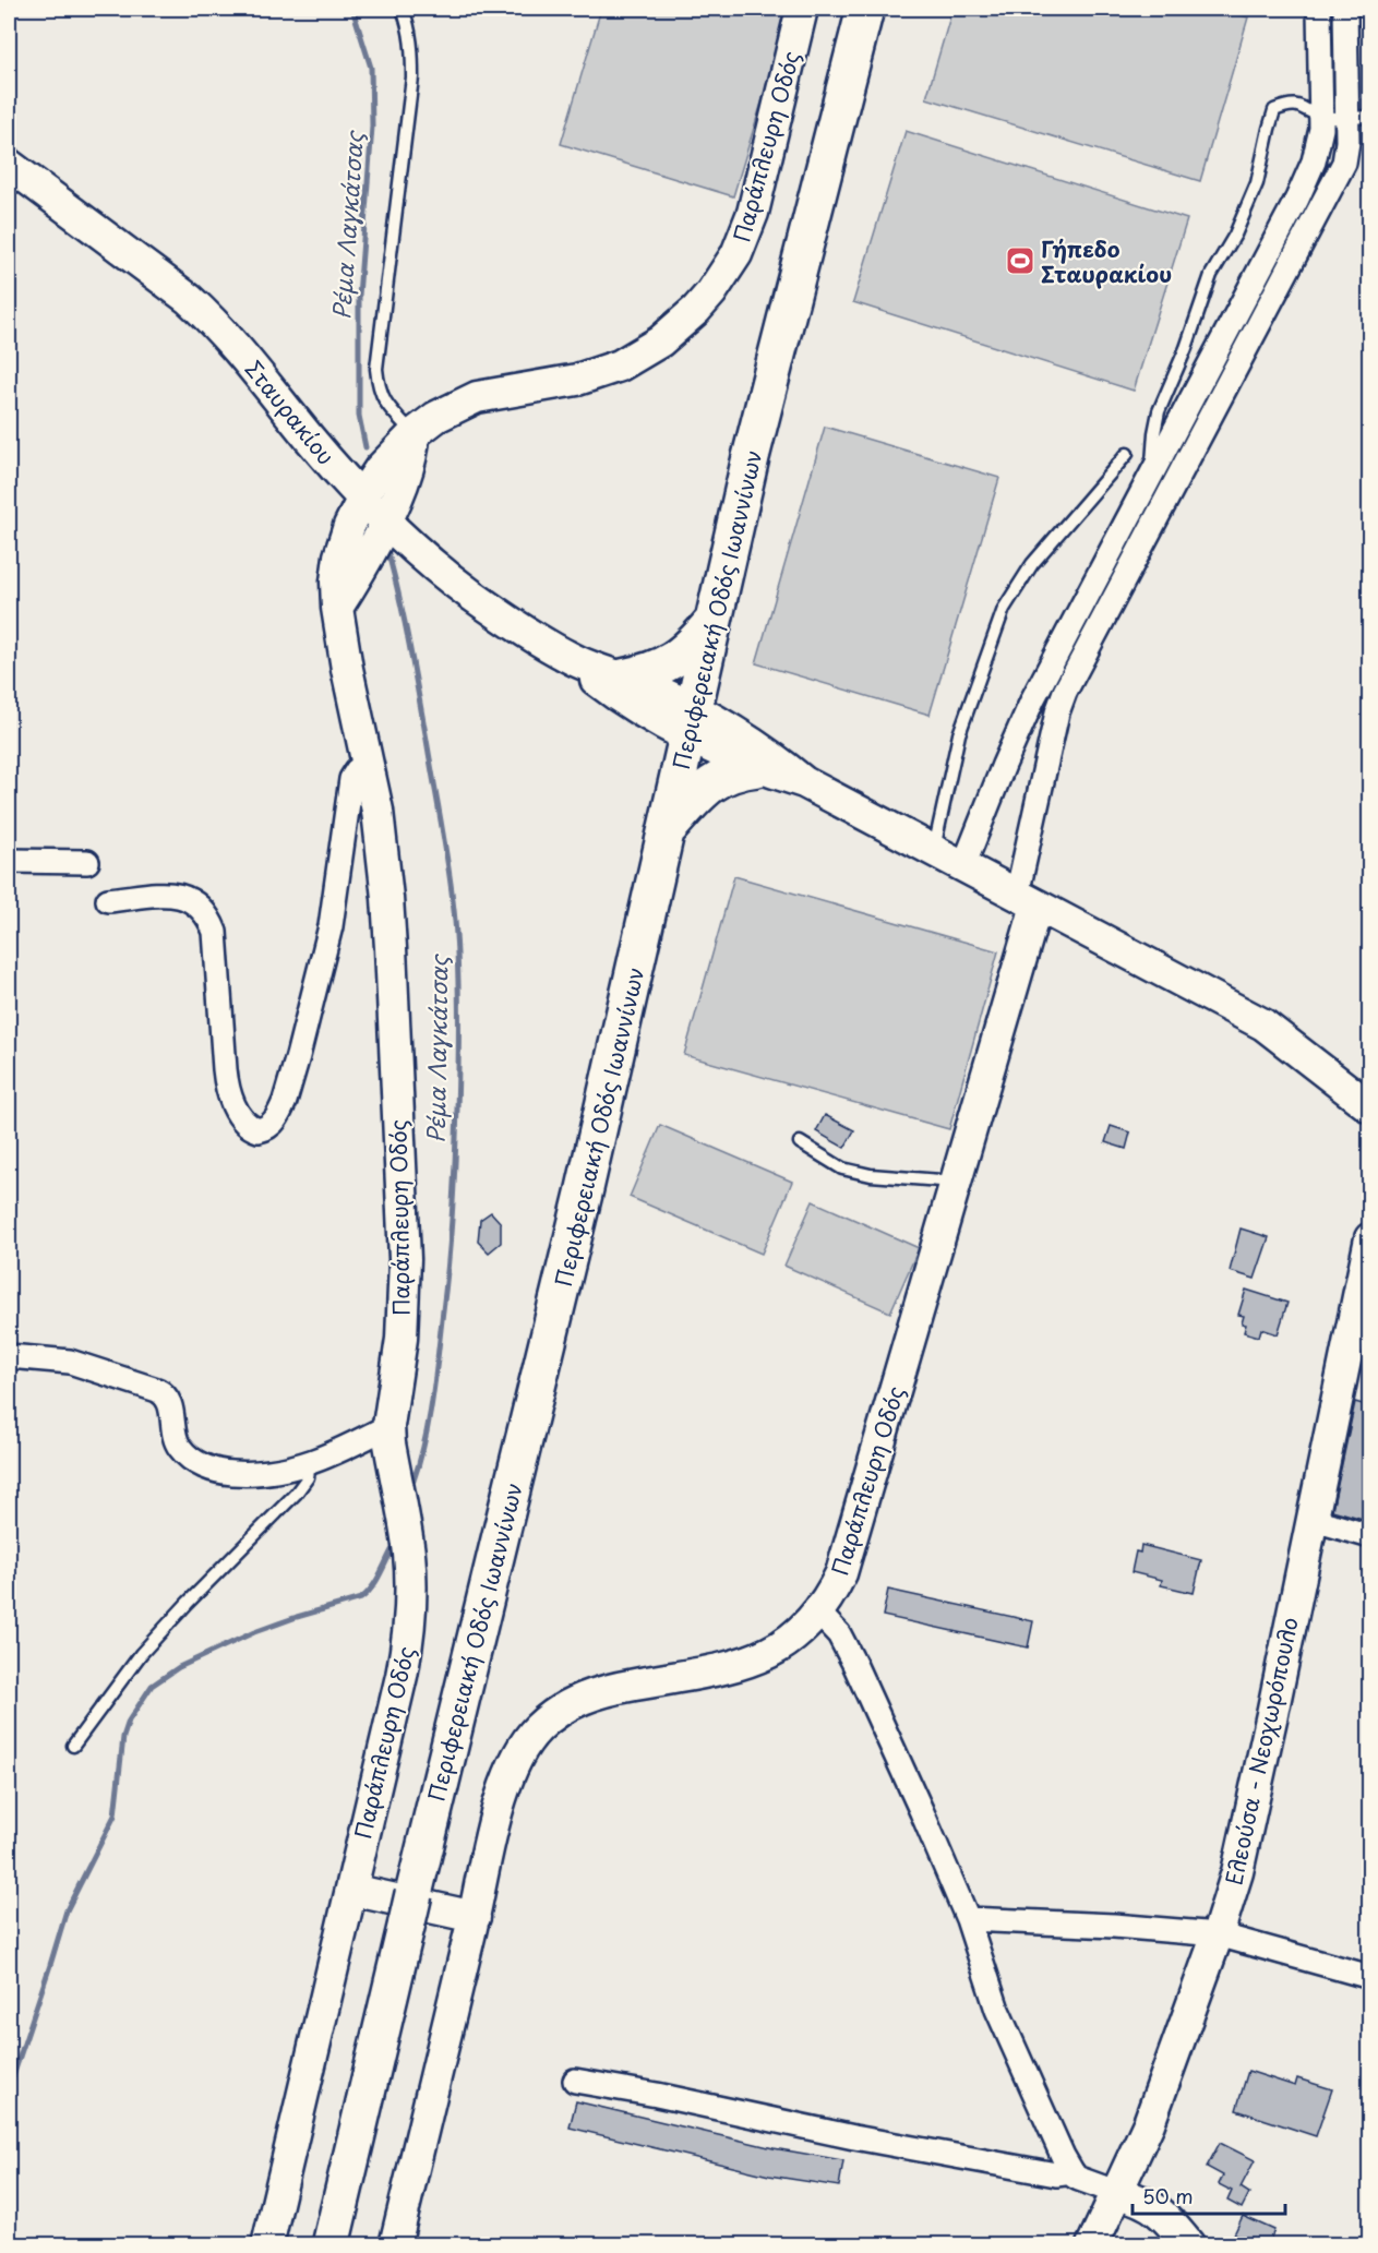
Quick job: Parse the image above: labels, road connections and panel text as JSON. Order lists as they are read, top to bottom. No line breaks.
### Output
{"streets":{"highway":["Περιφερειακή Οδός Ιωαννίνων"],"street":["Παράπλευρη Οδός","Σταυρακίου","Ελεούσα - Νεοχωρόπουλο"]},"crossings":[["Παράπλευρη Οδός","Σταυρακίου"]],"water":["Ρέμα Λαγκάτσας"],"places":{"sports":["Γήπεδο Σταυρακίου"]},"scale_bar":"50 m"}
